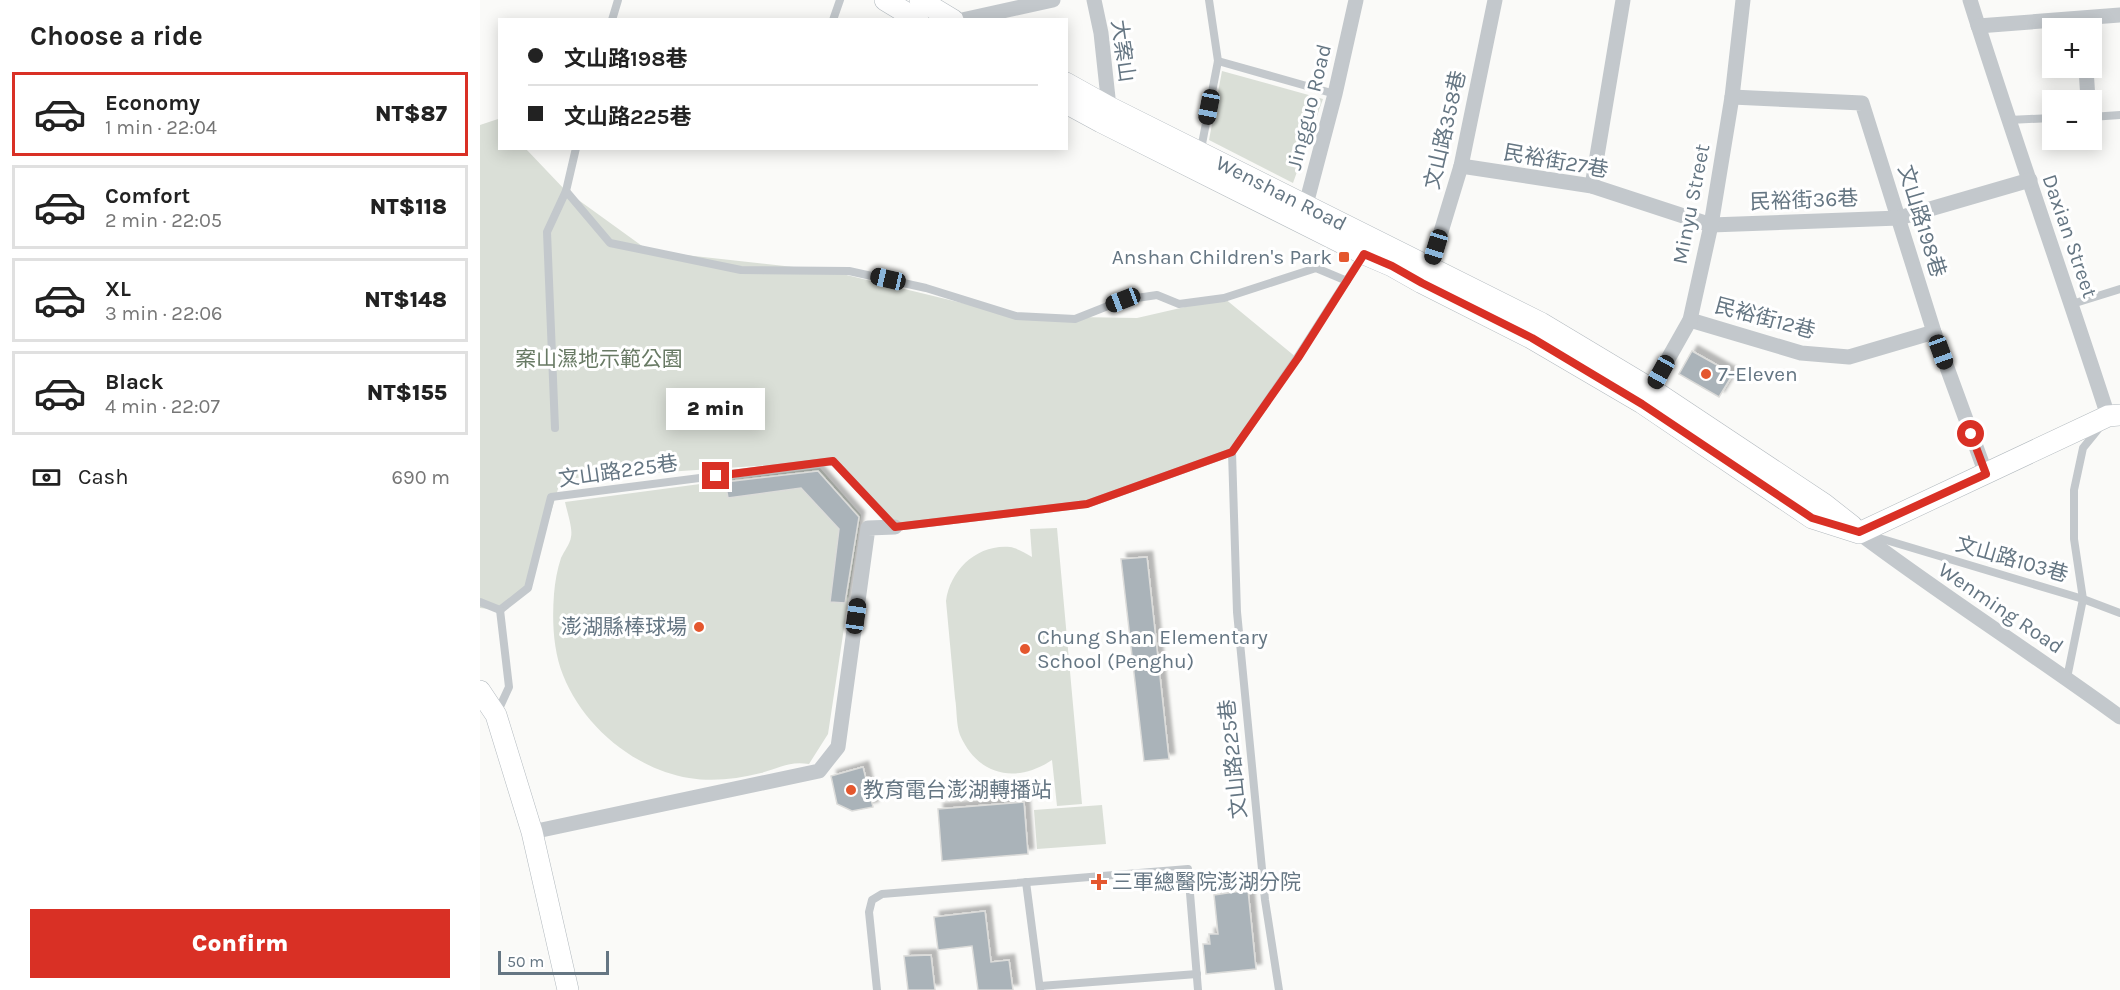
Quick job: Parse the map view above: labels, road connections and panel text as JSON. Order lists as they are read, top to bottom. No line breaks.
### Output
{"streets":{"main road":["Wenshan Road"],"street":["大案山","Jingguo Road","文山路358巷","民裕街27巷","民裕街36巷","Minyu Street","文山路198巷","Daxian Street","民裕街12巷","Wenming Road"],"lane":["文山路225巷","文山路103巷"]},"crossings":[["大案山","Wenshan Road"],["Jingguo Road","Wenshan Road"],["文山路358巷","民裕街27巷"],["文山路358巷","Wenshan Road"],["民裕街27巷","民裕街36巷"],["民裕街27巷","Minyu Street"],["Wenshan Road","Minyu Street"],["Wenshan Road","文山路103巷"],["Wenshan Road","Wenming Road"],["民裕街36巷","Minyu Street"],["民裕街36巷","文山路198巷"],["民裕街36巷","Daxian Street"],["Minyu Street","文山路198巷"],["Minyu Street","民裕街12巷"],["文山路198巷","民裕街12巷"],["文山路103巷","Wenming Road"]],"parks":["案山濕地示範公園"],"places":{"transit":["Anshan Children's Park"],"other":["7-Eleven","澎湖縣棒球場","Chung Shan Elementary School (Penghu)","教育電台澎湖轉播站"],"health":["三軍總醫院澎湖分院"]},"scale_bar":"50 m","page":{"heading":"Choose a ride","map_buttons":["+","−"],"banner":["文山路198巷","文山路225巷"],"list":[{"name":"Economy","note":"1 min · 22:04","value":"NT$87"},{"name":"Comfort","note":"2 min · 22:05","value":"NT$118"},{"name":"XL","note":"3 min · 22:06","value":"NT$148"},{"name":"Black","note":"4 min · 22:07","value":"NT$155"}],"bubble":"2 min","pay":["Cash","690 m"],"buttons":"Confirm","scale":"50 m"}}
